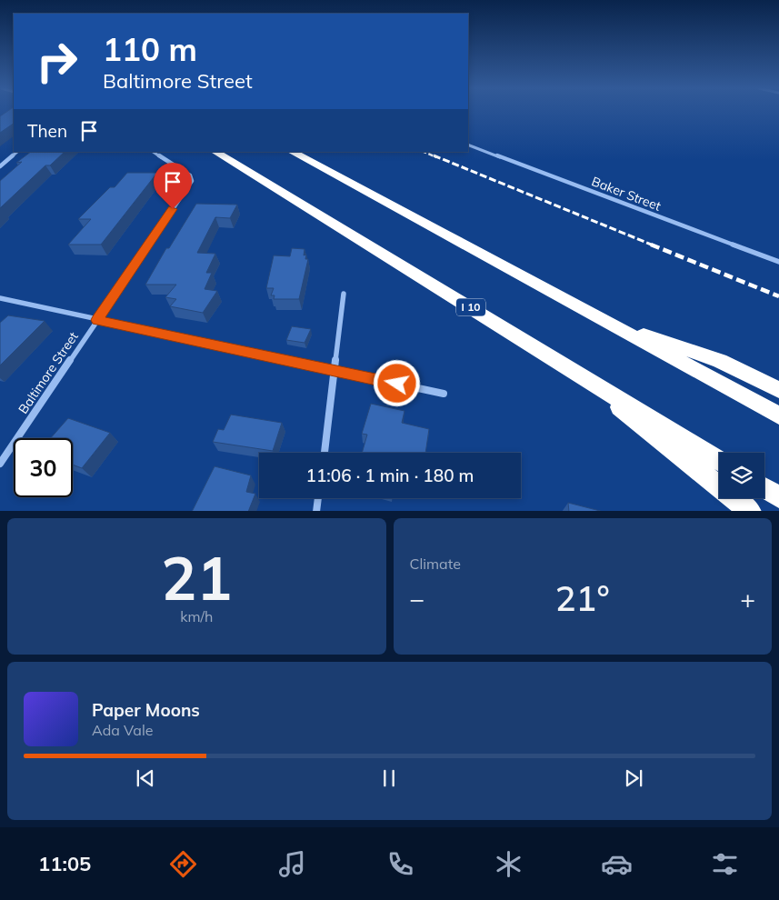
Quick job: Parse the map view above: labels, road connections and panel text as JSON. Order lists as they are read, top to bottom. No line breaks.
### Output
{"streets":{"highway":["I 10"],"street":["Baker Street","Baltimore Street"]},"page":{"turn":["110 m","Baltimore Street"],"then":"Then","limit":"30","trip":"11:06 · 1 min · 180 m","tile":[["21","km/h"],"Climate"],"heat":["−","21°","+"],"song":["Paper Moons","Ada Vale"],"tabs":"11:05"}}
